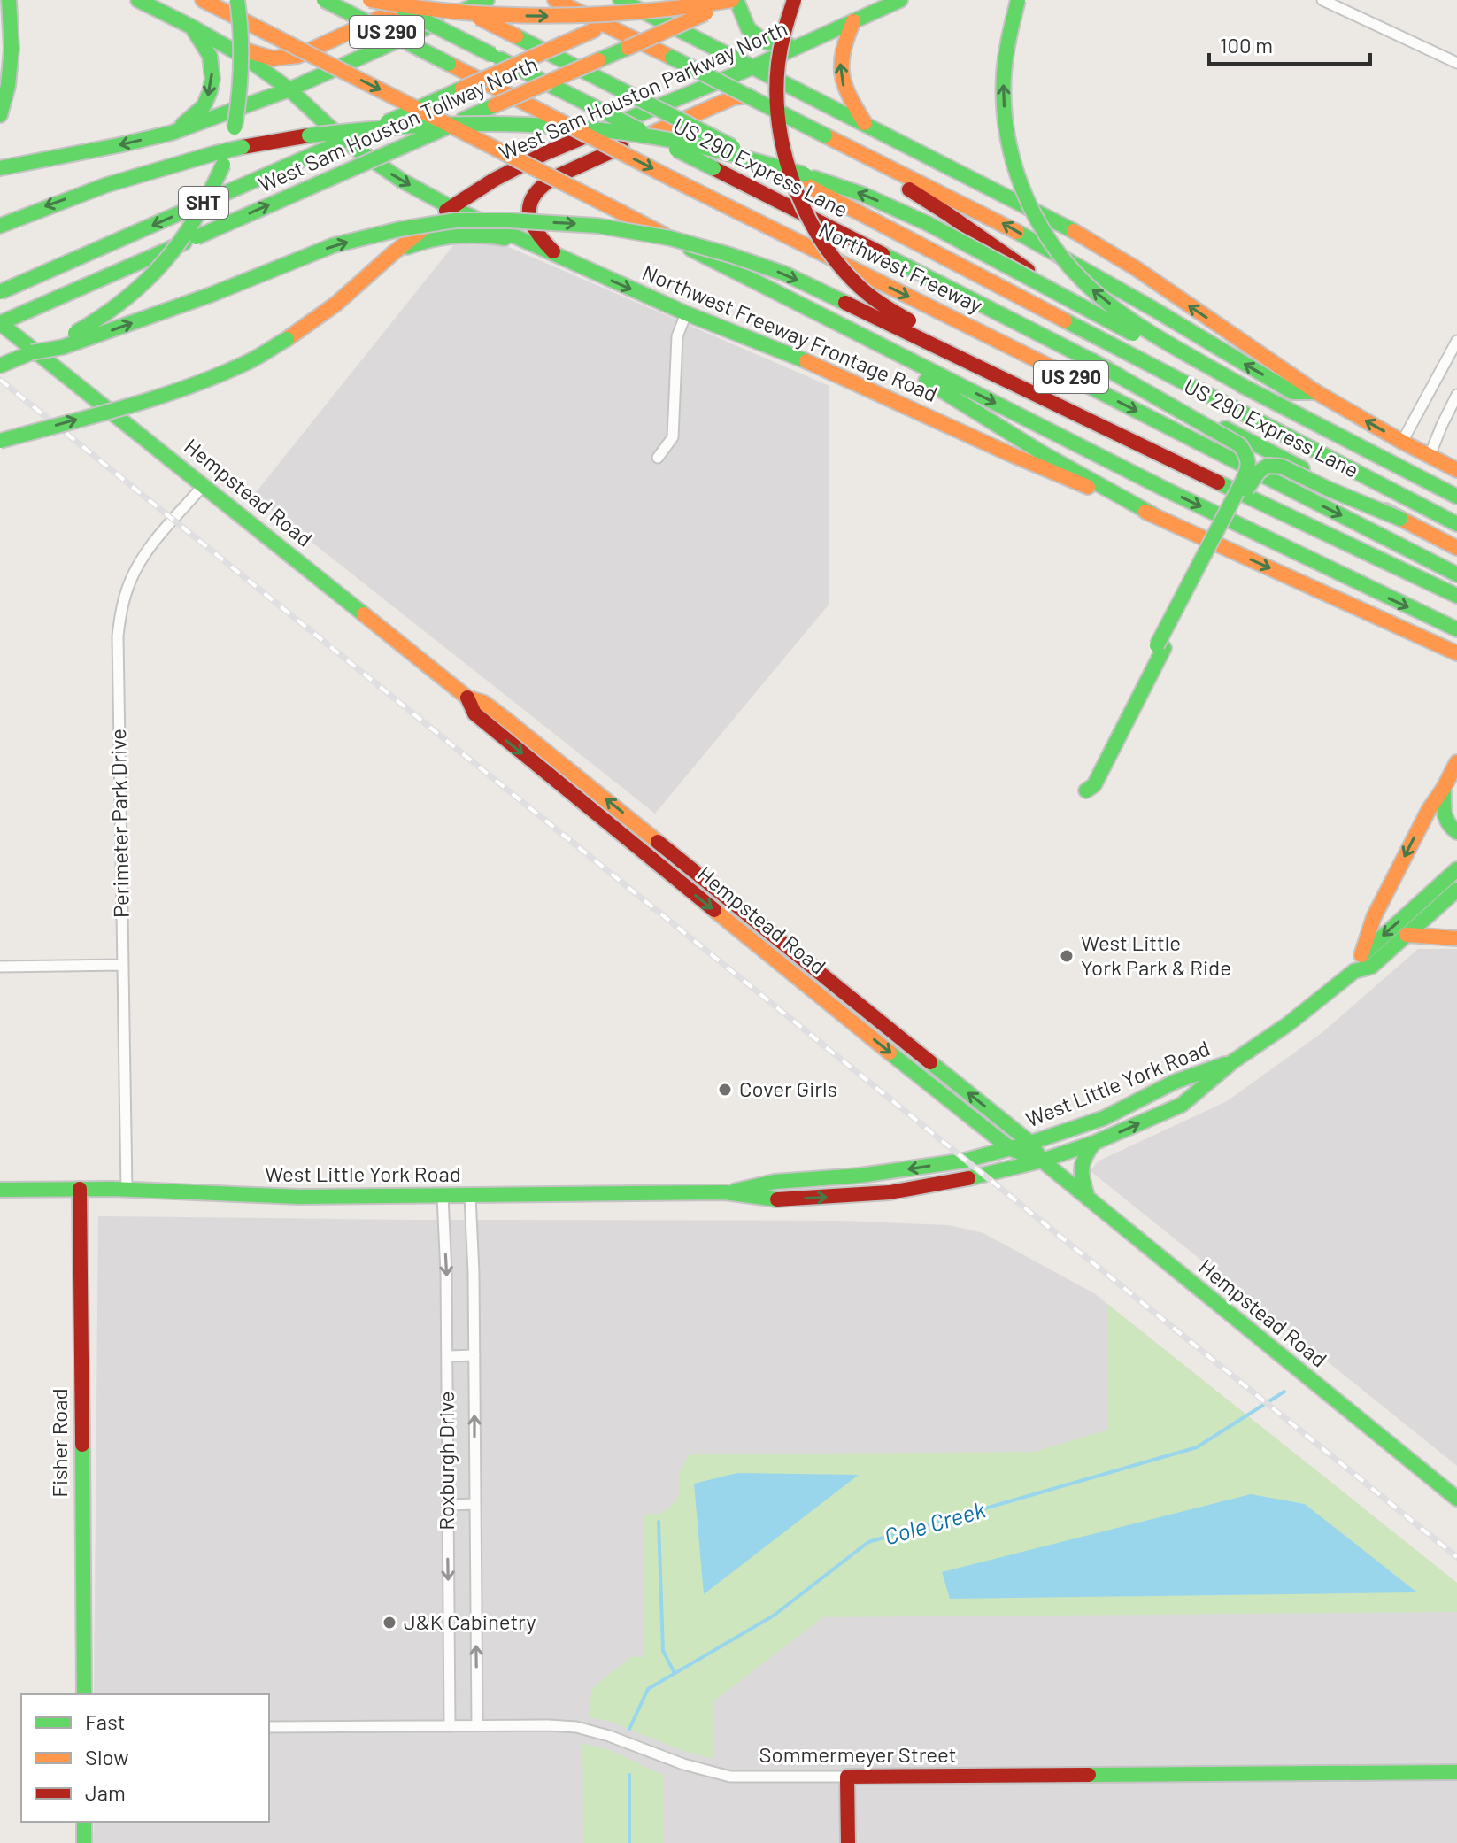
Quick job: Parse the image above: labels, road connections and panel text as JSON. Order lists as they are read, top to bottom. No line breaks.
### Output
{"streets":{"main road":["US 290","West Sam Houston Parkway North","West Sam Houston Tollway North","US 290 Express Lane","SHT","Northwest Freeway","Northwest Freeway Frontage Road","Hempstead Road","West Little York Road","Fisher Road","Sommermeyer Street"],"street":["Perimeter Park Drive","Roxburgh Drive"]},"crossings":[["West Sam Houston Parkway North","Northwest Freeway Frontage Road"],["West Sam Houston Tollway North","Hempstead Road"],["Hempstead Road","Perimeter Park Drive"],["Hempstead Road","West Little York Road"],["Perimeter Park Drive","West Little York Road"],["West Little York Road","Fisher Road"],["West Little York Road","Roxburgh Drive"],["Roxburgh Drive","Sommermeyer Street"]],"one_way":["West Sam Houston Parkway North"],"water":["Cole Creek"],"places":["West Little York Park & Ride","Cover Girls","J&K Cabinetry"],"legend":["Fast","Slow","Jam"],"scale_bar":"100 m"}
